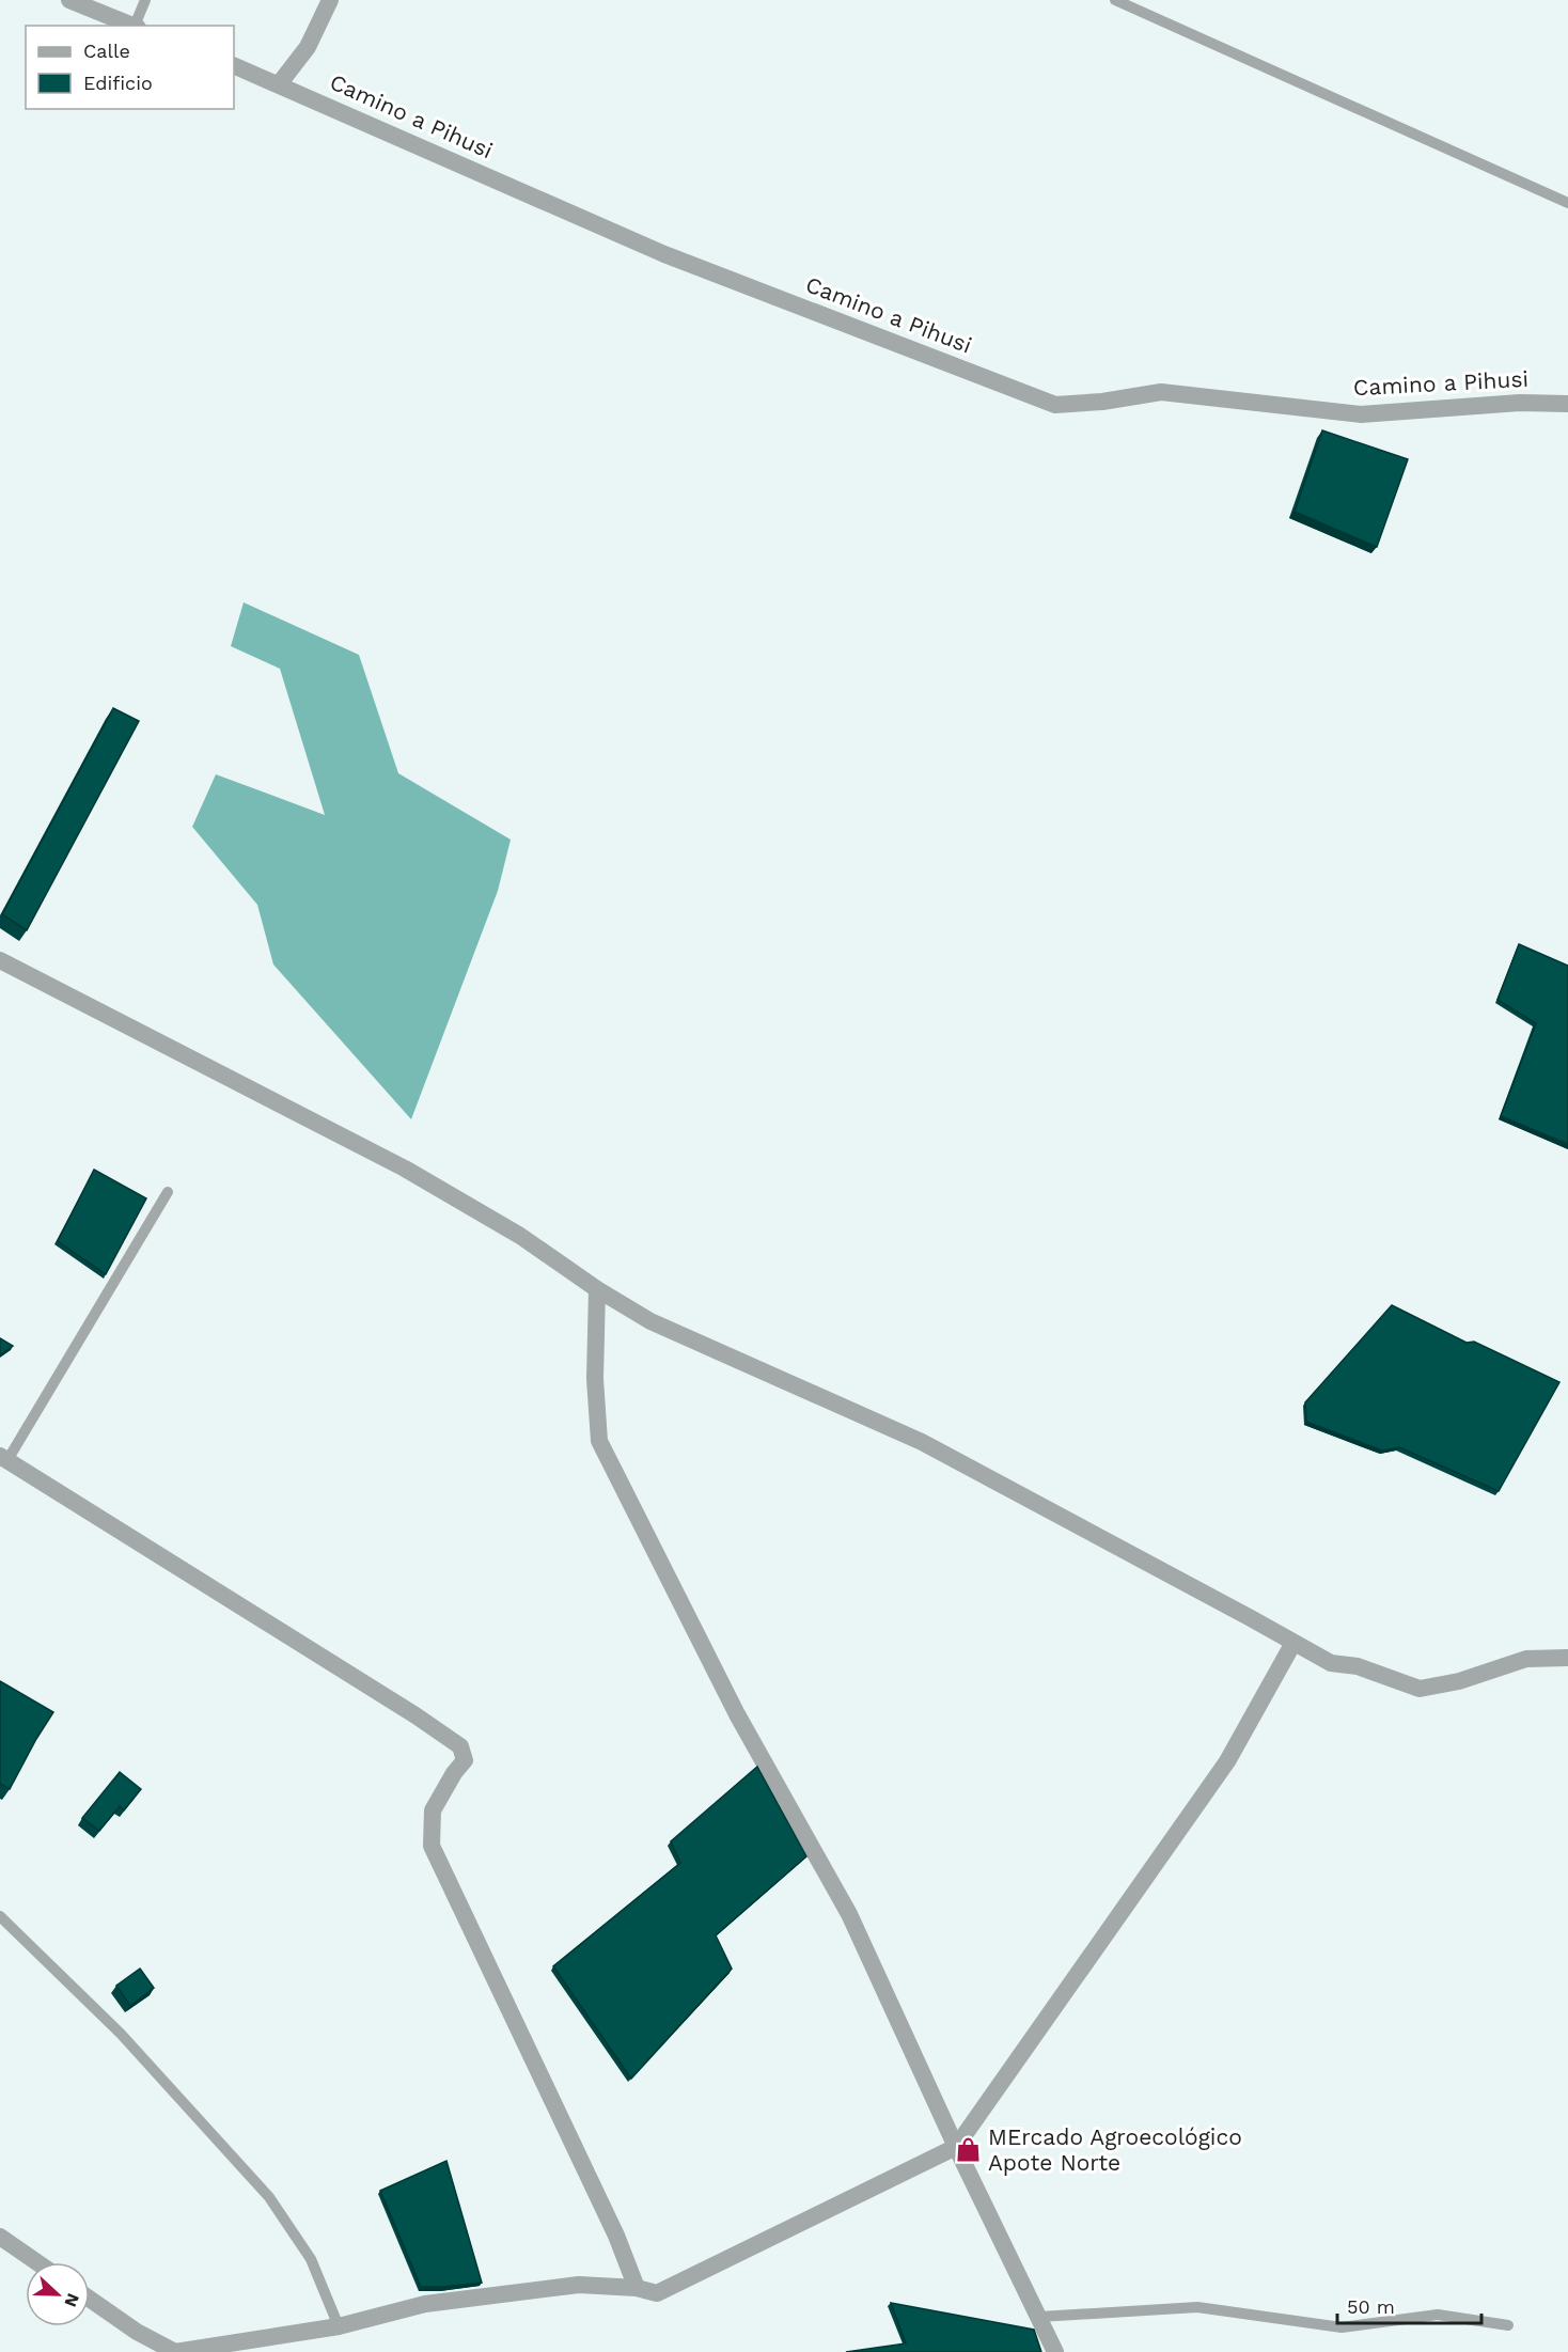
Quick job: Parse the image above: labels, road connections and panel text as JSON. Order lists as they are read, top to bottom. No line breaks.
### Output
{"streets":{"street":["Camino a Pihusi"]},"places":{"shop":["MErcado Agroecológico Apote Norte"]},"legend":["Calle","Edificio"],"scale_bar":"50 m","north":"right"}
